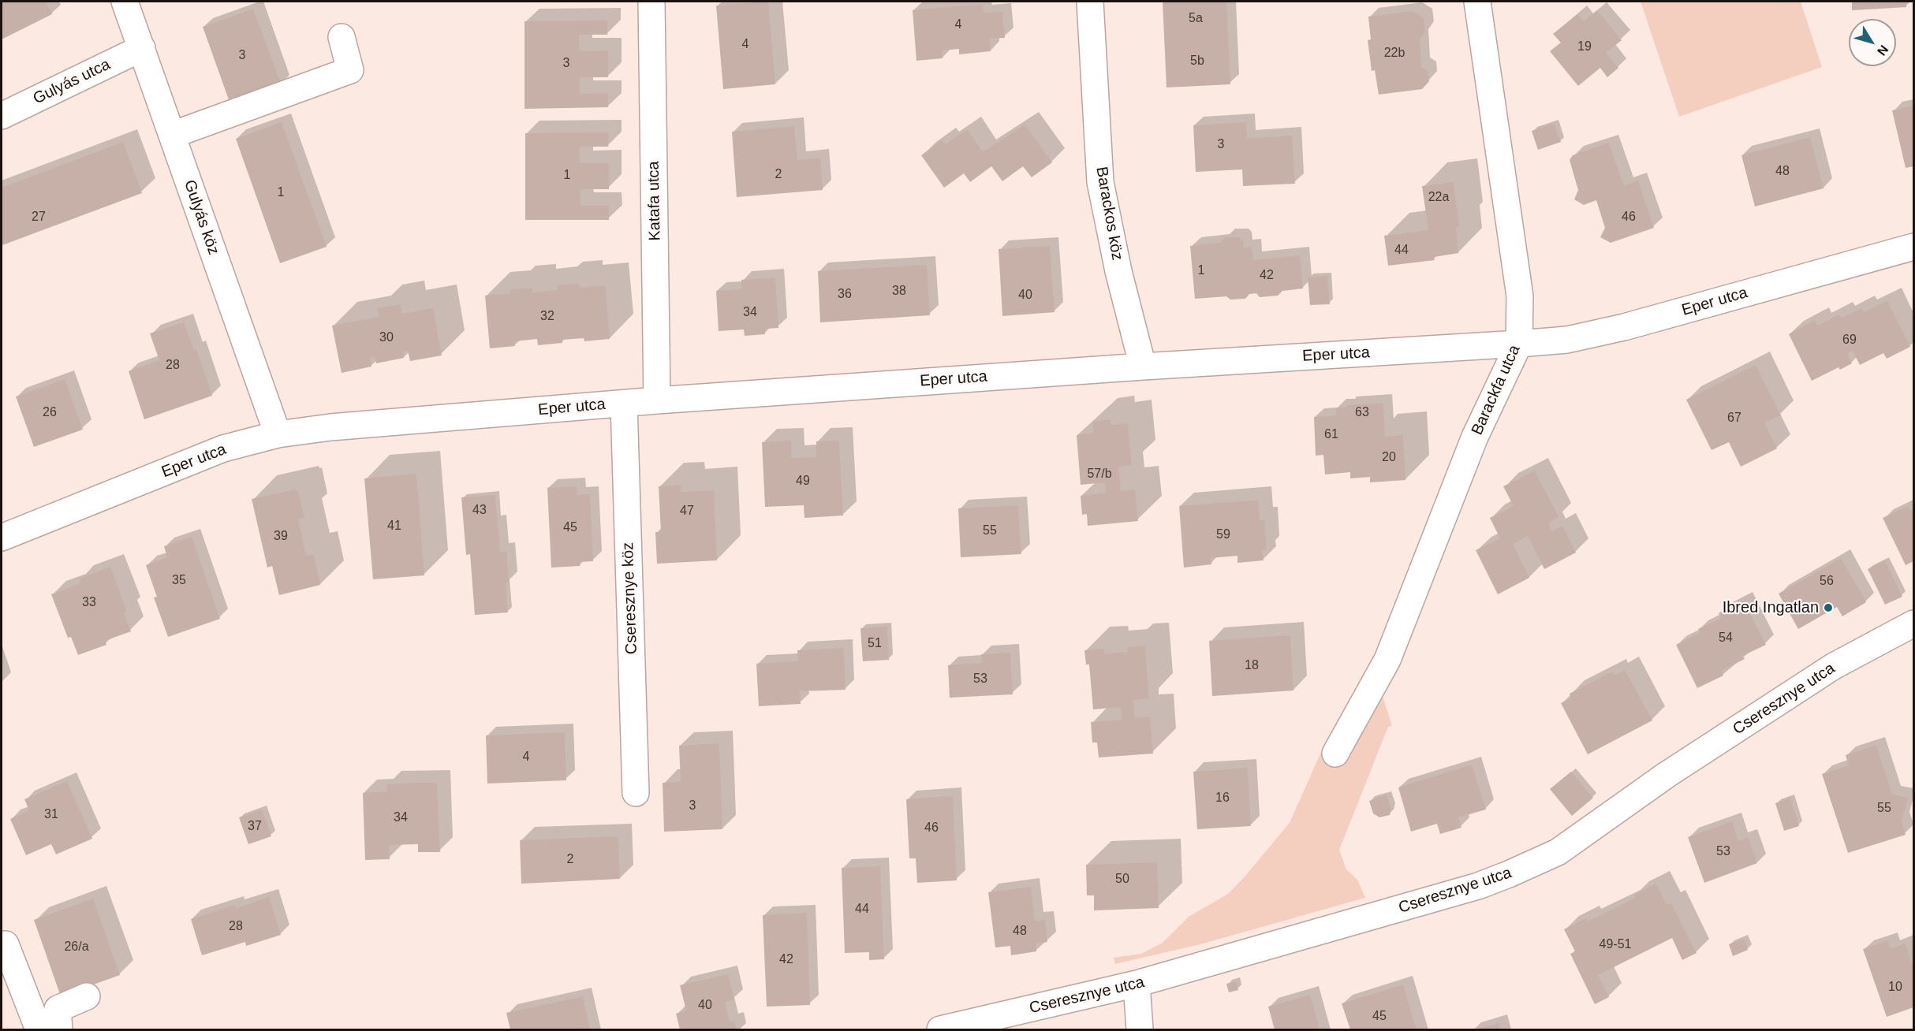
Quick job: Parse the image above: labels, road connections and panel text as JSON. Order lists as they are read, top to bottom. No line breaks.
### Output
{"streets":{"street":["Gulyás utca","Katafa utca","Barackos köz","Gulyás köz","Eper utca","Barackfa utca","Cseresznye köz","Cseresznye utca"]},"crossings":[["Gulyás utca","Gulyás köz"],["Katafa utca","Eper utca"],["Barackos köz","Eper utca"],["Gulyás köz","Eper utca"],["Eper utca","Barackfa utca"],["Eper utca","Cseresznye köz"]],"places":["Ibred Ingatlan"],"house_numbers":["5a","4","4","19","22b","3","5b","3","3","48","2","1","1","22a","27","46","44","1","42","38","36","40","34","32","30","69","28","26","63","67","61","20","57/b","49","43","47","41","45","55","59","39","35","56","33","54","51","18","53","4","16","3","55","31","34","37","46","53","2","50","44","28","48","49-51","26/a","42","10","40","45"],"north":"bottom right"}
